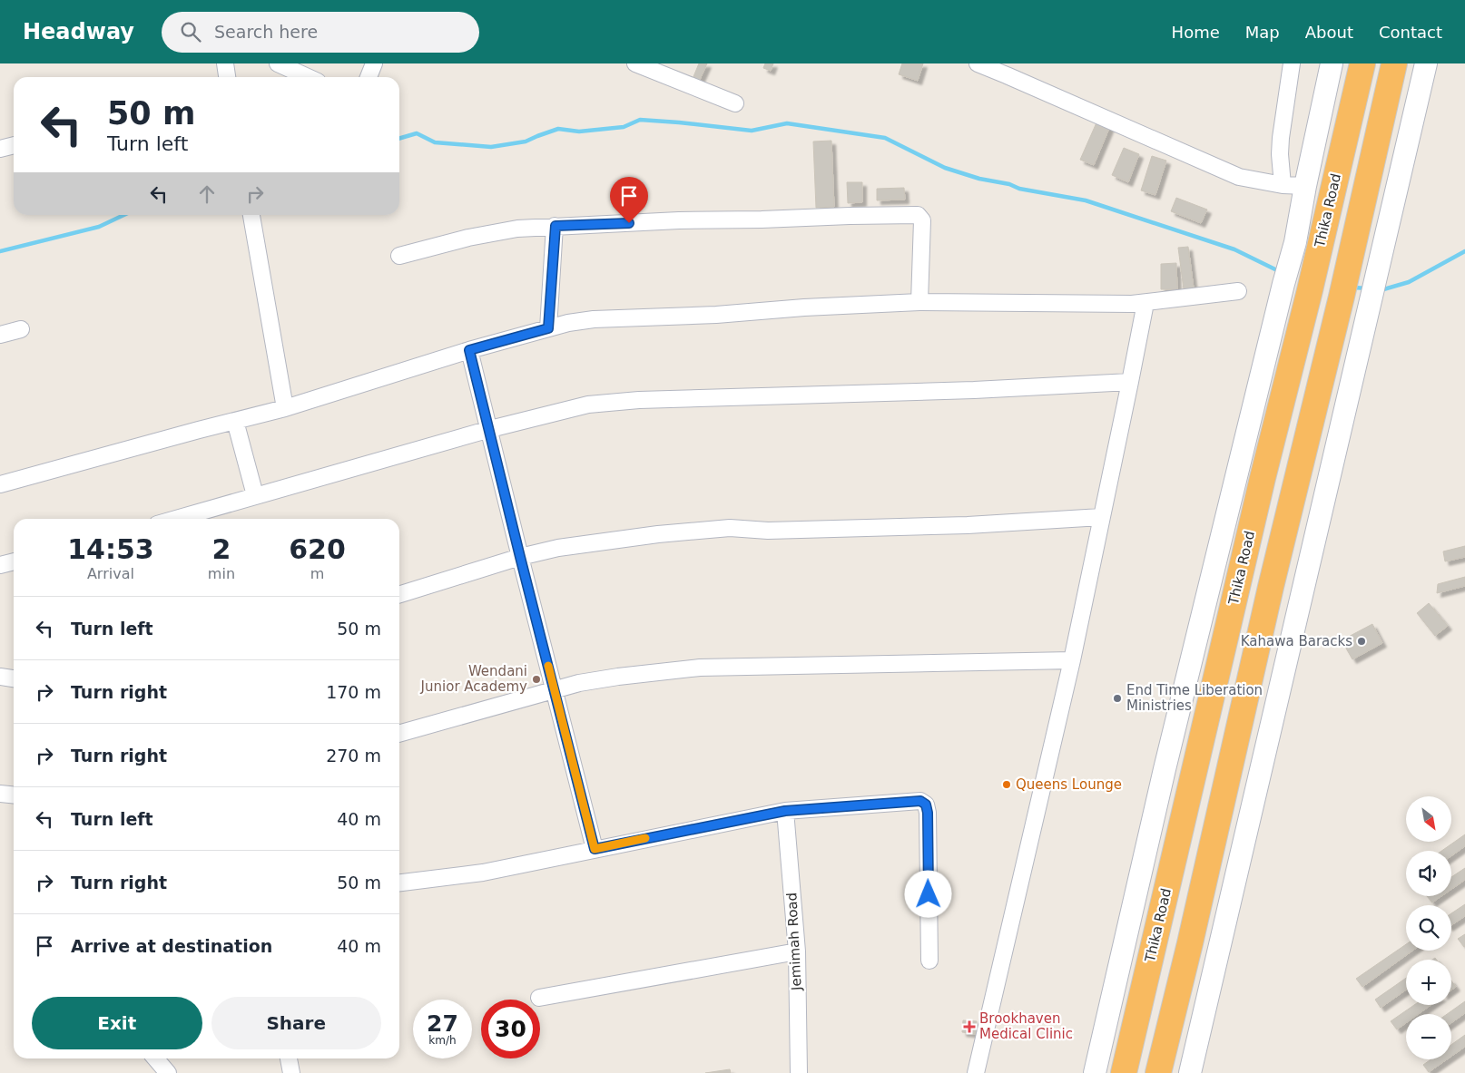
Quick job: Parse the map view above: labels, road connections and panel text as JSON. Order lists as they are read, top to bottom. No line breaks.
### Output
{"streets":{"highway":["Thika Road"],"street":["Jemimah Road"]},"places":{"other":["Kahawa Baracks","Wendani Junior Academy","End Time Liberation Ministries","Queens Lounge"],"health":["Brookhaven Medical Clinic"]},"north":"bottom right","page":{"header":"Headway","search":"Search here","nav":["Home","Map","About","Contact"],"turn":["50 m","Turn left"],"eta":["14:53","Arrival","2","min","620","m"],"list":[{"name":"Turn left","value":"50 m"},{"name":"Turn right","value":"170 m"},{"name":"Turn right","value":"270 m"},{"name":"Turn left","value":"40 m"},{"name":"Turn right","value":"50 m"},{"name":"Arrive at destination","value":"40 m"}],"map_buttons":["+","−"],"buttons":["Exit","Share"],"speed":"27 km/h","limit":"30"}}
